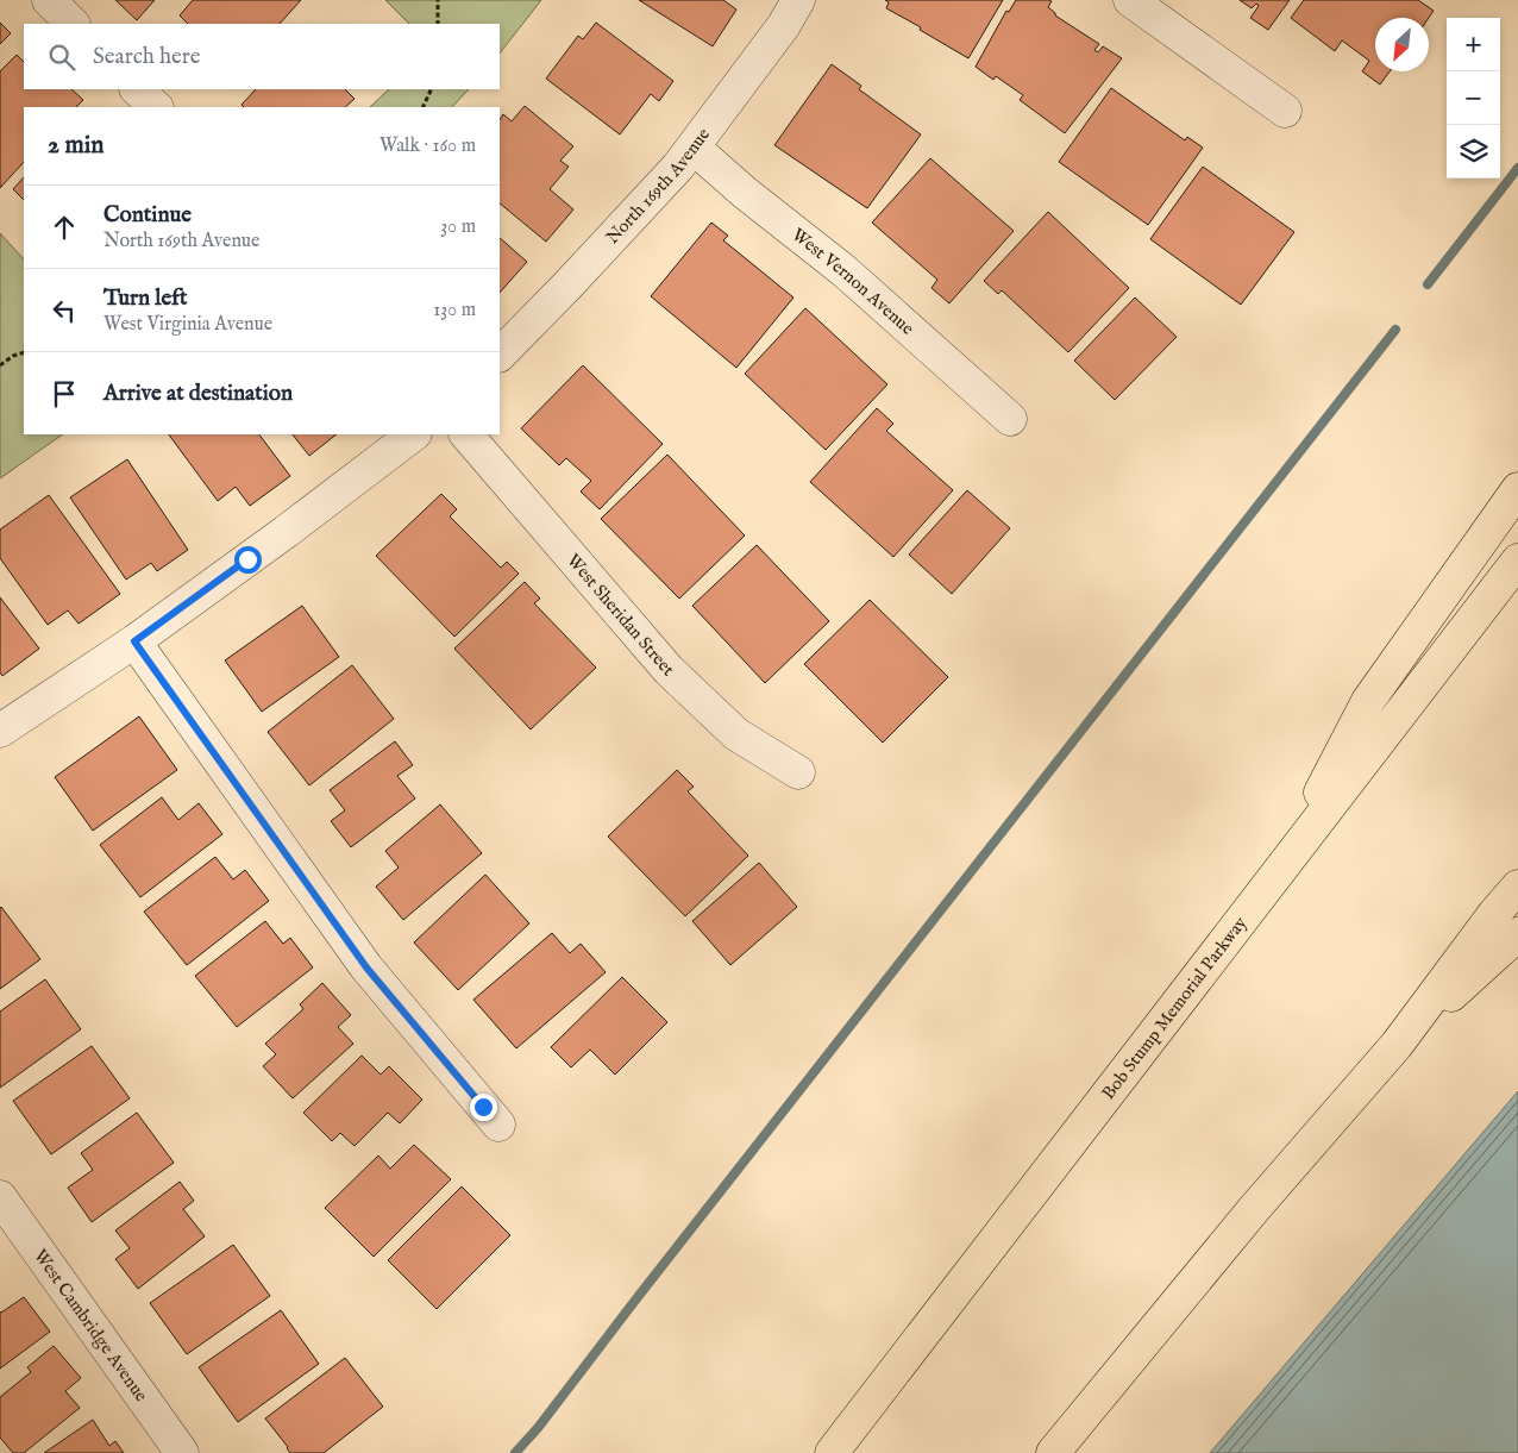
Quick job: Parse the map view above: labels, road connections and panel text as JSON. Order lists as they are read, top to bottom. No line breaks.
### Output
{"streets":{"highway":["Bob Stump Memorial Parkway"],"street":["North 169th Avenue","West Vernon Avenue","West Sheridan Street","West Cambridge Avenue"]},"crossings":[["North 169th Avenue","West Vernon Avenue"]],"north":"bottom left","page":{"map_buttons":["+","−"],"search":"Search here","heading":["2 min","Walk · 160 m"],"list":[["Continue","North 169th Avenue","30 m"],["Turn left","West Virginia Avenue","130 m"],"Arrive at destination"]}}
